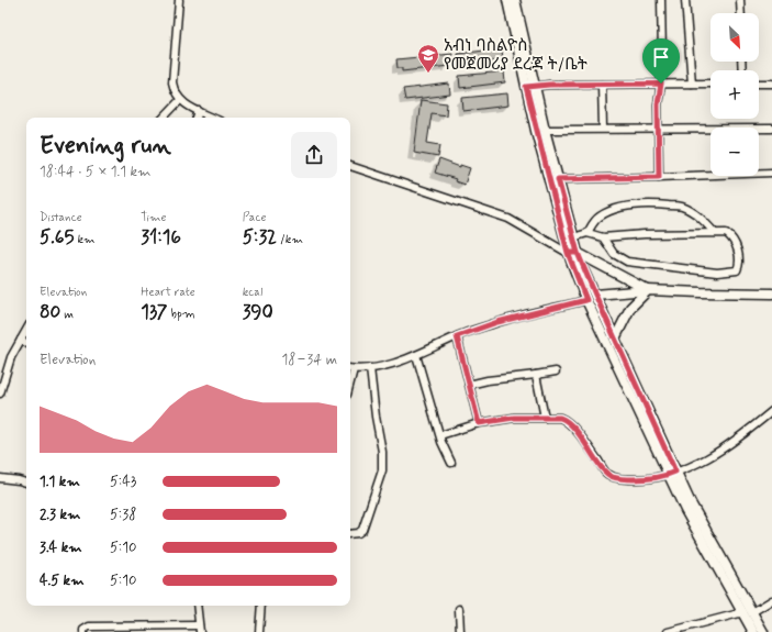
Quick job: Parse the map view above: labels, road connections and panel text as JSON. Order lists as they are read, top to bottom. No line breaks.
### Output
{"places":{"school or university":["አብነ ባስልዮስ የመጀመሪያ ደረጃ ት/ቤት"]},"north":"bottom right","page":{"map_buttons":["+","−"],"heading":["Evening run","18:44 · 5 × 1.1 km"],"stats":[["Distance","5.65 km"],["Time","31:16"],["Pace","5:32 /km"],["Elevation","80 m"],["Heart rate","137 bpm"],["kcal","390"]],"chart":["Elevation","18–34 m"],"list":[{"name":"1.1 km","note":"5:43"},{"name":"2.3 km","note":"5:38"},{"name":"3.4 km","note":"5:10"},{"name":"4.5 km","note":"5:10"}]}}
